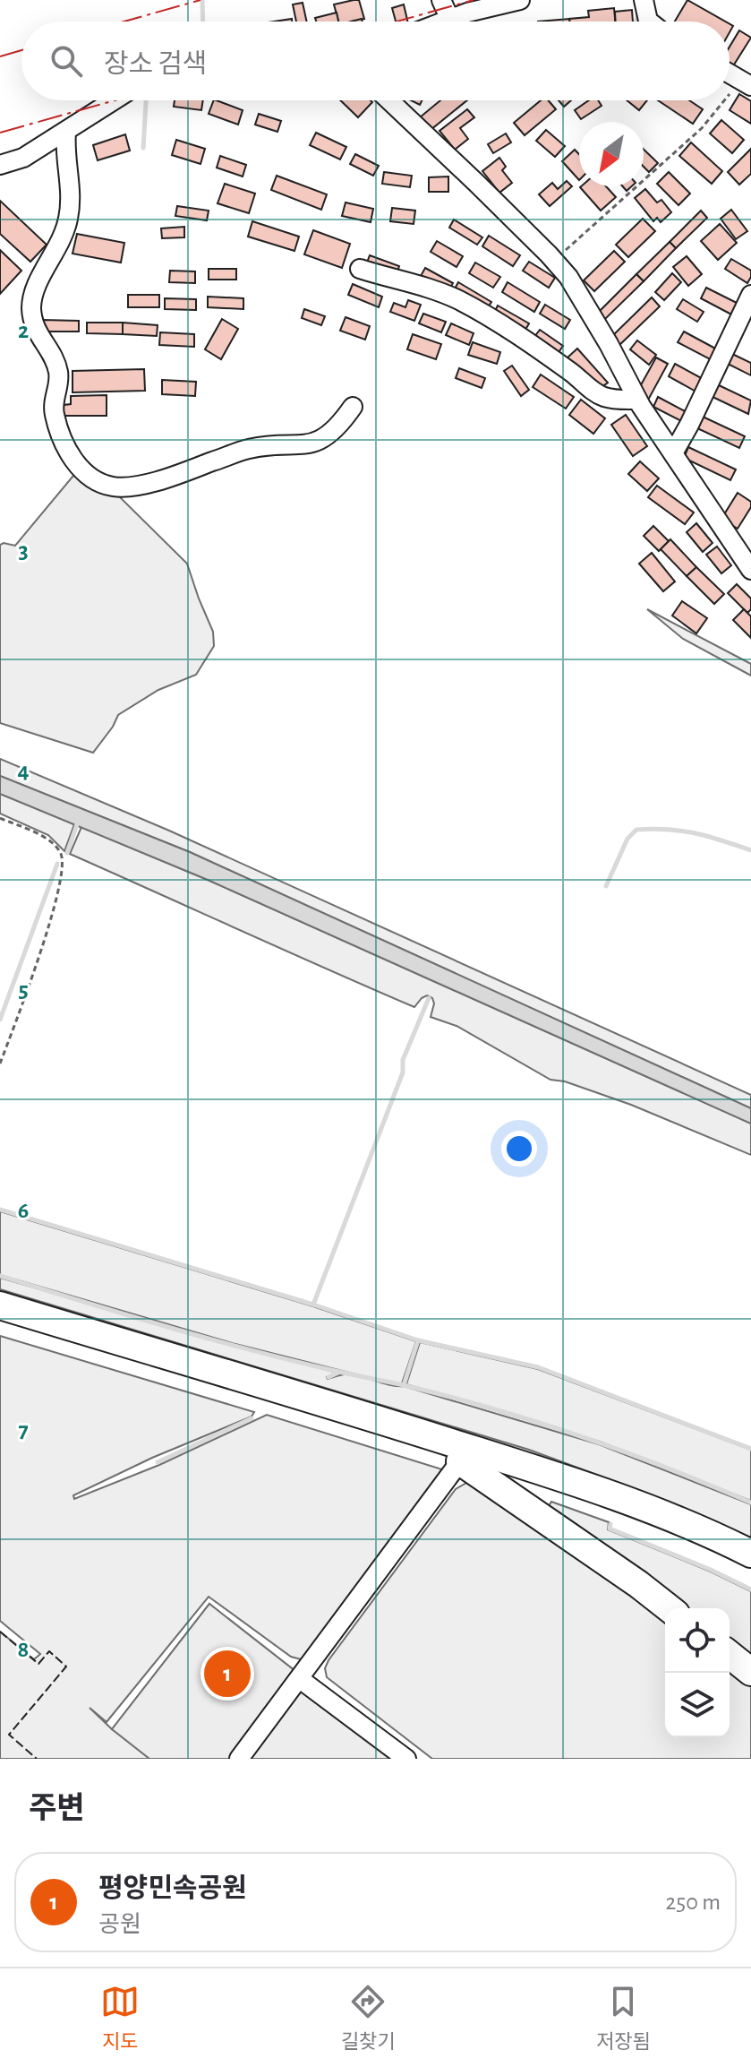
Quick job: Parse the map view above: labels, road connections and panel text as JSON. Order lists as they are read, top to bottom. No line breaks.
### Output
{"north":"bottom left","page":{"search":"장소 검색","pins":"1","heading":"주변","list":[{"mark":"1","name":"평양민속공원","note":"공원","value":"250 m"}],"nav":["지도","길찾기","저장됨"]},"grid":{"rows":["2","3","4","5","6","7","8"]}}
